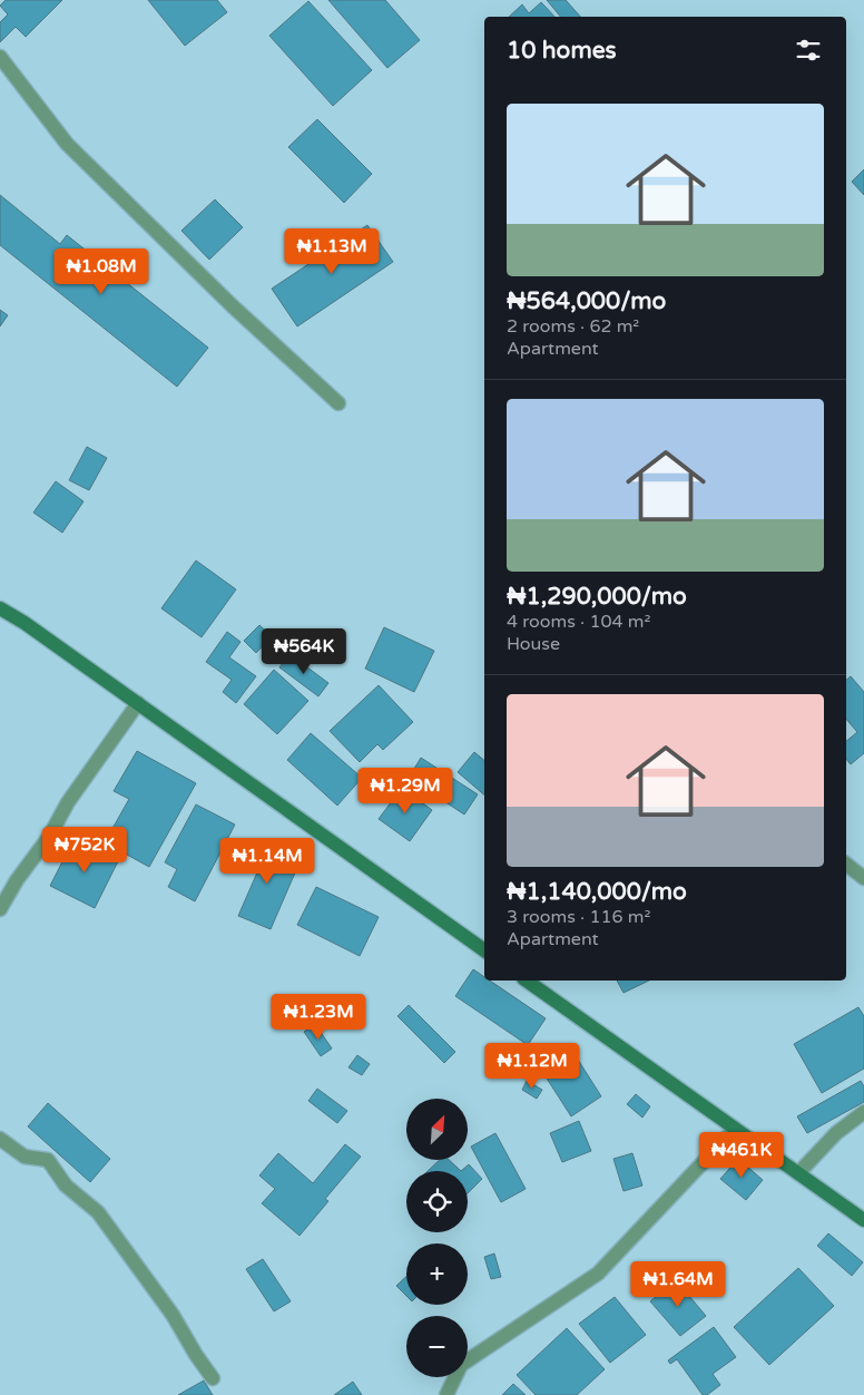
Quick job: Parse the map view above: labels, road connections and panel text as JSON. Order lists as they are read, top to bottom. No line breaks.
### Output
{"north":"top right","page":{"heading":"10 homes","list":[{"name":"₦564,000/mo","note":"2 rooms · 62 m² · Apartment"},{"name":"₦1,290,000/mo","note":"4 rooms · 104 m² · House"},{"name":"₦1,140,000/mo","note":"3 rooms · 116 m² · Apartment"}],"price":["₦1.13M","₦1.08M","₦564K","₦1.29M","₦752K","₦1.14M","₦1.23M","₦1.12M","₦461K","₦1.64M"],"map_buttons":["+","−"]}}
